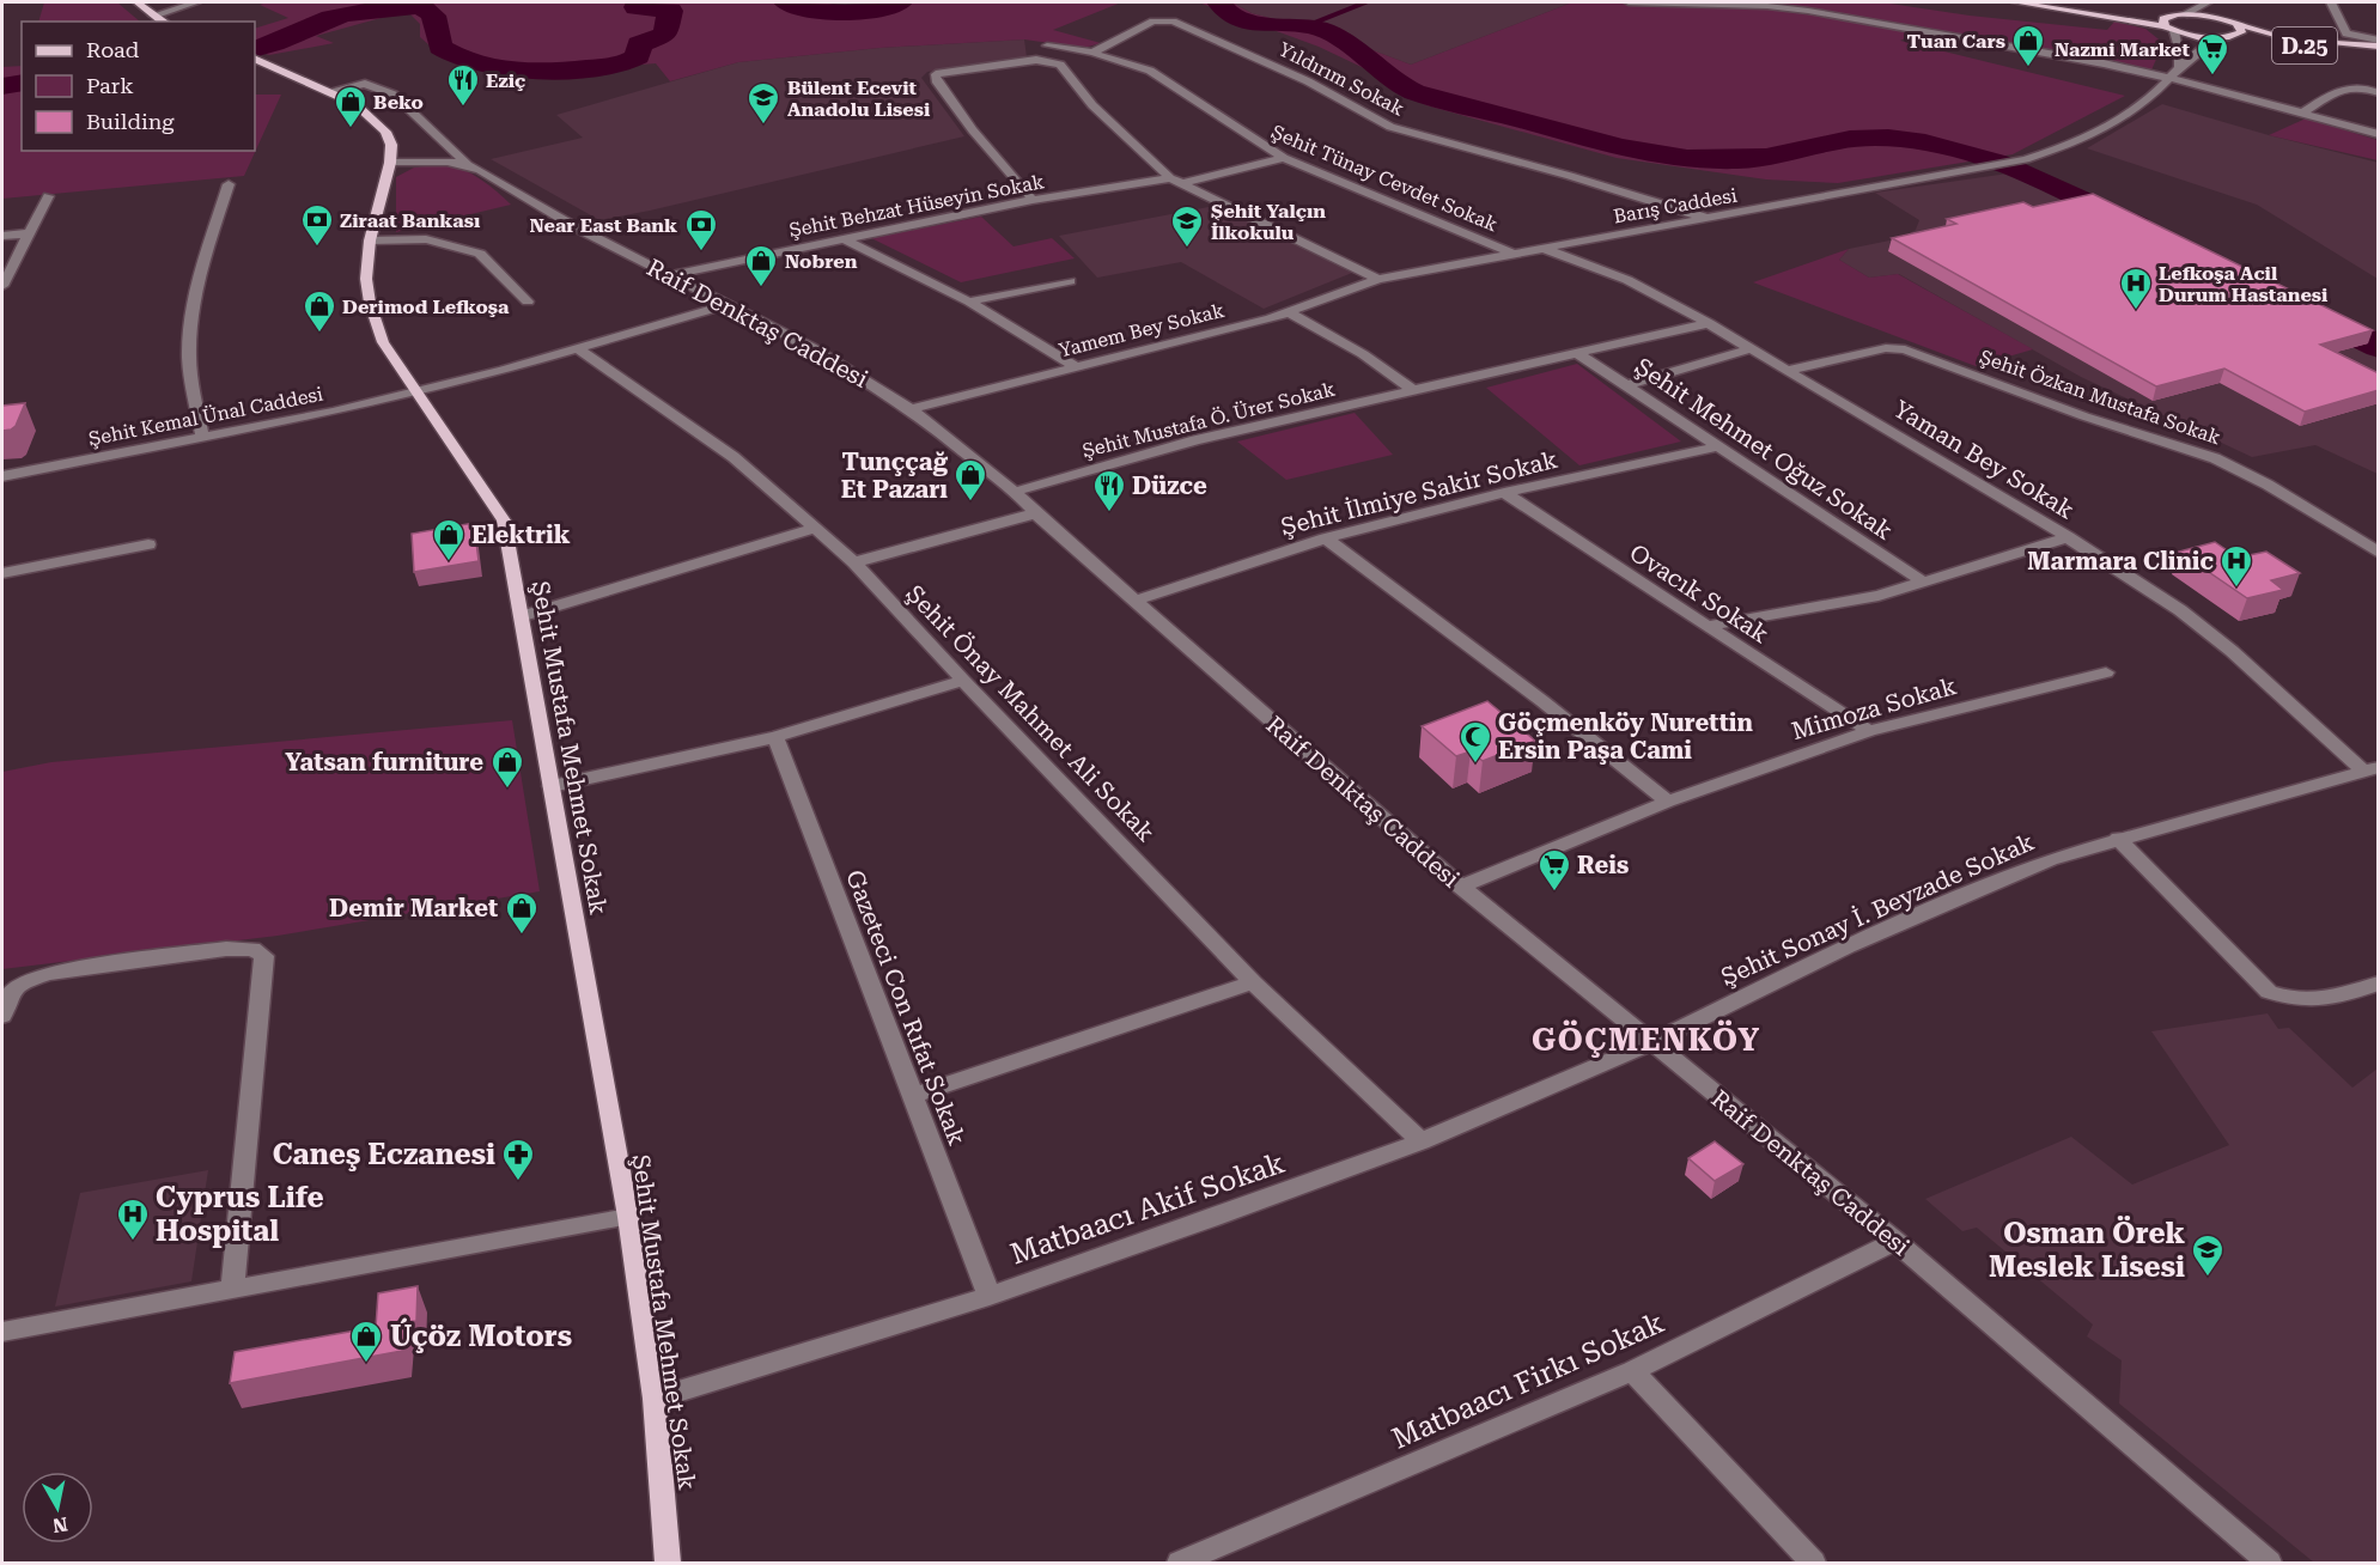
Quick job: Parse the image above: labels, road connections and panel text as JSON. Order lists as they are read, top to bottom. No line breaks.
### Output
{"streets":{"main road":["D.25","Şehit Mustafa Mehmet Sokak"],"street":["Yıldırım Sokak","Şehit Tünay Cevdet Sokak","Şehit Behzat Hüseyin Sokak","Barış Caddesi","Raif Denktaş Caddesi","Yamem Bey Sokak","Şehit Özkan Mustafa Sokak","Şehit Kemal Ünal Caddesi","Şehit Mustafa Ö. Ürer Sokak","Şehit Mehmet Oğuz Sokak","Yaman Bey Sokak","Şehit İlmiye Sakir Sokak","Ovacık Sokak","Mimoza Sokak","Şehit Önay Mahmet Ali Sokak","Şehit Sonay İ. Beyzade Sokak","Gazeteci Con Rıfat Sokak","Matbaacı Akif Sokak","Matbaacı Firkı Sokak"]},"crossings":[["D.25","Barış Caddesi"],["Yıldırım Sokak","Şehit Tünay Cevdet Sokak"],["Yıldırım Sokak","Barış Caddesi"],["Şehit Tünay Cevdet Sokak","Şehit Behzat Hüseyin Sokak"],["Şehit Tünay Cevdet Sokak","Barış Caddesi"],["Şehit Behzat Hüseyin Sokak","Raif Denktaş Caddesi"],["Barış Caddesi","Yamem Bey Sokak"],["Barış Caddesi","Yaman Bey Sokak"],["Raif Denktaş Caddesi","Yamem Bey Sokak"],["Raif Denktaş Caddesi","Şehit Kemal Ünal Caddesi"],["Raif Denktaş Caddesi","Şehit Mustafa Ö. Ürer Sokak"],["Raif Denktaş Caddesi","Şehit İlmiye Sakir Sokak"],["Raif Denktaş Caddesi","Mimoza Sokak"],["Raif Denktaş Caddesi","Şehit Mustafa Mehmet Sokak"],["Raif Denktaş Caddesi","Şehit Sonay İ. Beyzade Sokak"],["Raif Denktaş Caddesi","Matbaacı Akif Sokak"],["Raif Denktaş Caddesi","Matbaacı Firkı Sokak"],["Şehit Özkan Mustafa Sokak","Yaman Bey Sokak"],["Şehit Kemal Ünal Caddesi","Şehit Önay Mahmet Ali Sokak"],["Şehit Kemal Ünal Caddesi","Şehit Mustafa Mehmet Sokak"],["Şehit Mustafa Ö. Ürer Sokak","Şehit Mehmet Oğuz Sokak"],["Şehit Mustafa Ö. Ürer Sokak","Yaman Bey Sokak"],["Şehit Mehmet Oğuz Sokak","Şehit İlmiye Sakir Sokak"],["Yaman Bey Sokak","Şehit Sonay İ. Beyzade Sokak"],["Şehit İlmiye Sakir Sokak","Ovacık Sokak"],["Ovacık Sokak","Mimoza Sokak"],["Şehit Önay Mahmet Ali Sokak","Matbaacı Akif Sokak"],["Şehit Mustafa Mehmet Sokak","Matbaacı Akif Sokak"],["Şehit Sonay İ. Beyzade Sokak","Matbaacı Akif Sokak"],["Gazeteci Con Rıfat Sokak","Matbaacı Akif Sokak"]],"districts":["GÖÇMENKÖY"],"places":{"shop":["Tuan Cars","Beko","Nobren","Derimod Lefkoşa","Tunççağ Et Pazarı","Elektrik","Yatsan furniture","Demir Market","Úçöz Motors"],"supermarket":["Nazmi Market","Reis"],"restaurant":["Eziç","Düzce"],"school or university":["Bülent Ecevit Anadolu Lisesi","Şehit Yalçın İlkokulu","Osman Örek Meslek Lisesi"],"bank":["Ziraat Bankası","Near East Bank"],"hospital":["Lefkoşa Acil Durum Hastanesi","Marmara Clinic","Cyprus Life Hospital"],"mosque":["Göçmenköy Nurettin Ersin Paşa Cami"],"pharmacy":["Caneş Eczanesi"]},"legend":["Road","Park","Building"],"north":"bottom"}
